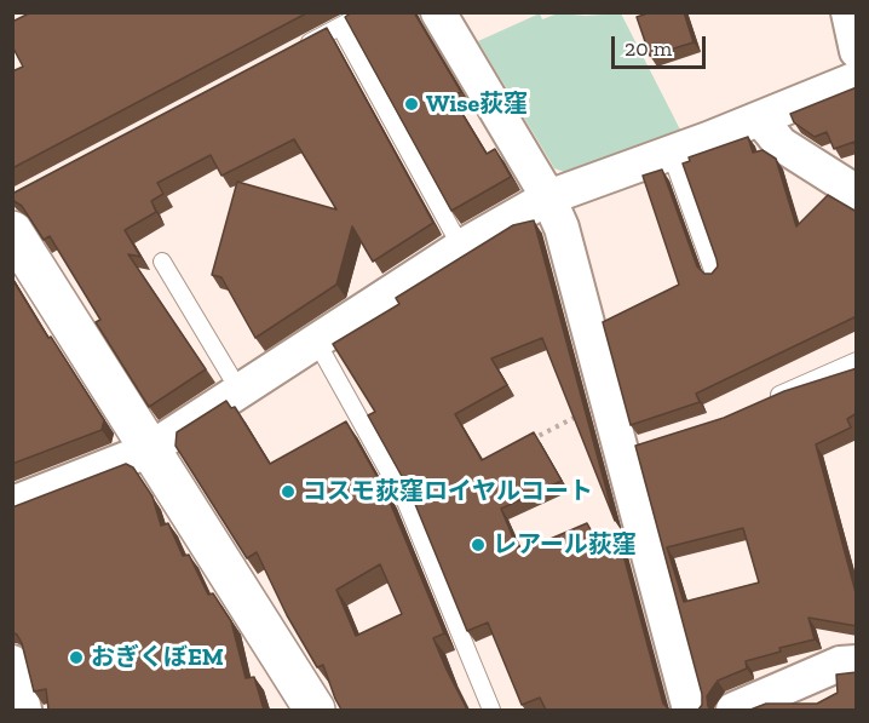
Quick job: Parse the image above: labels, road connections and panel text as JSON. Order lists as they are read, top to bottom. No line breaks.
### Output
{"places":["Wise荻窪","コスモ荻窪ロイヤルコート","レアール荻窪","おぎくぼEM"],"scale_bar":"20 m"}
